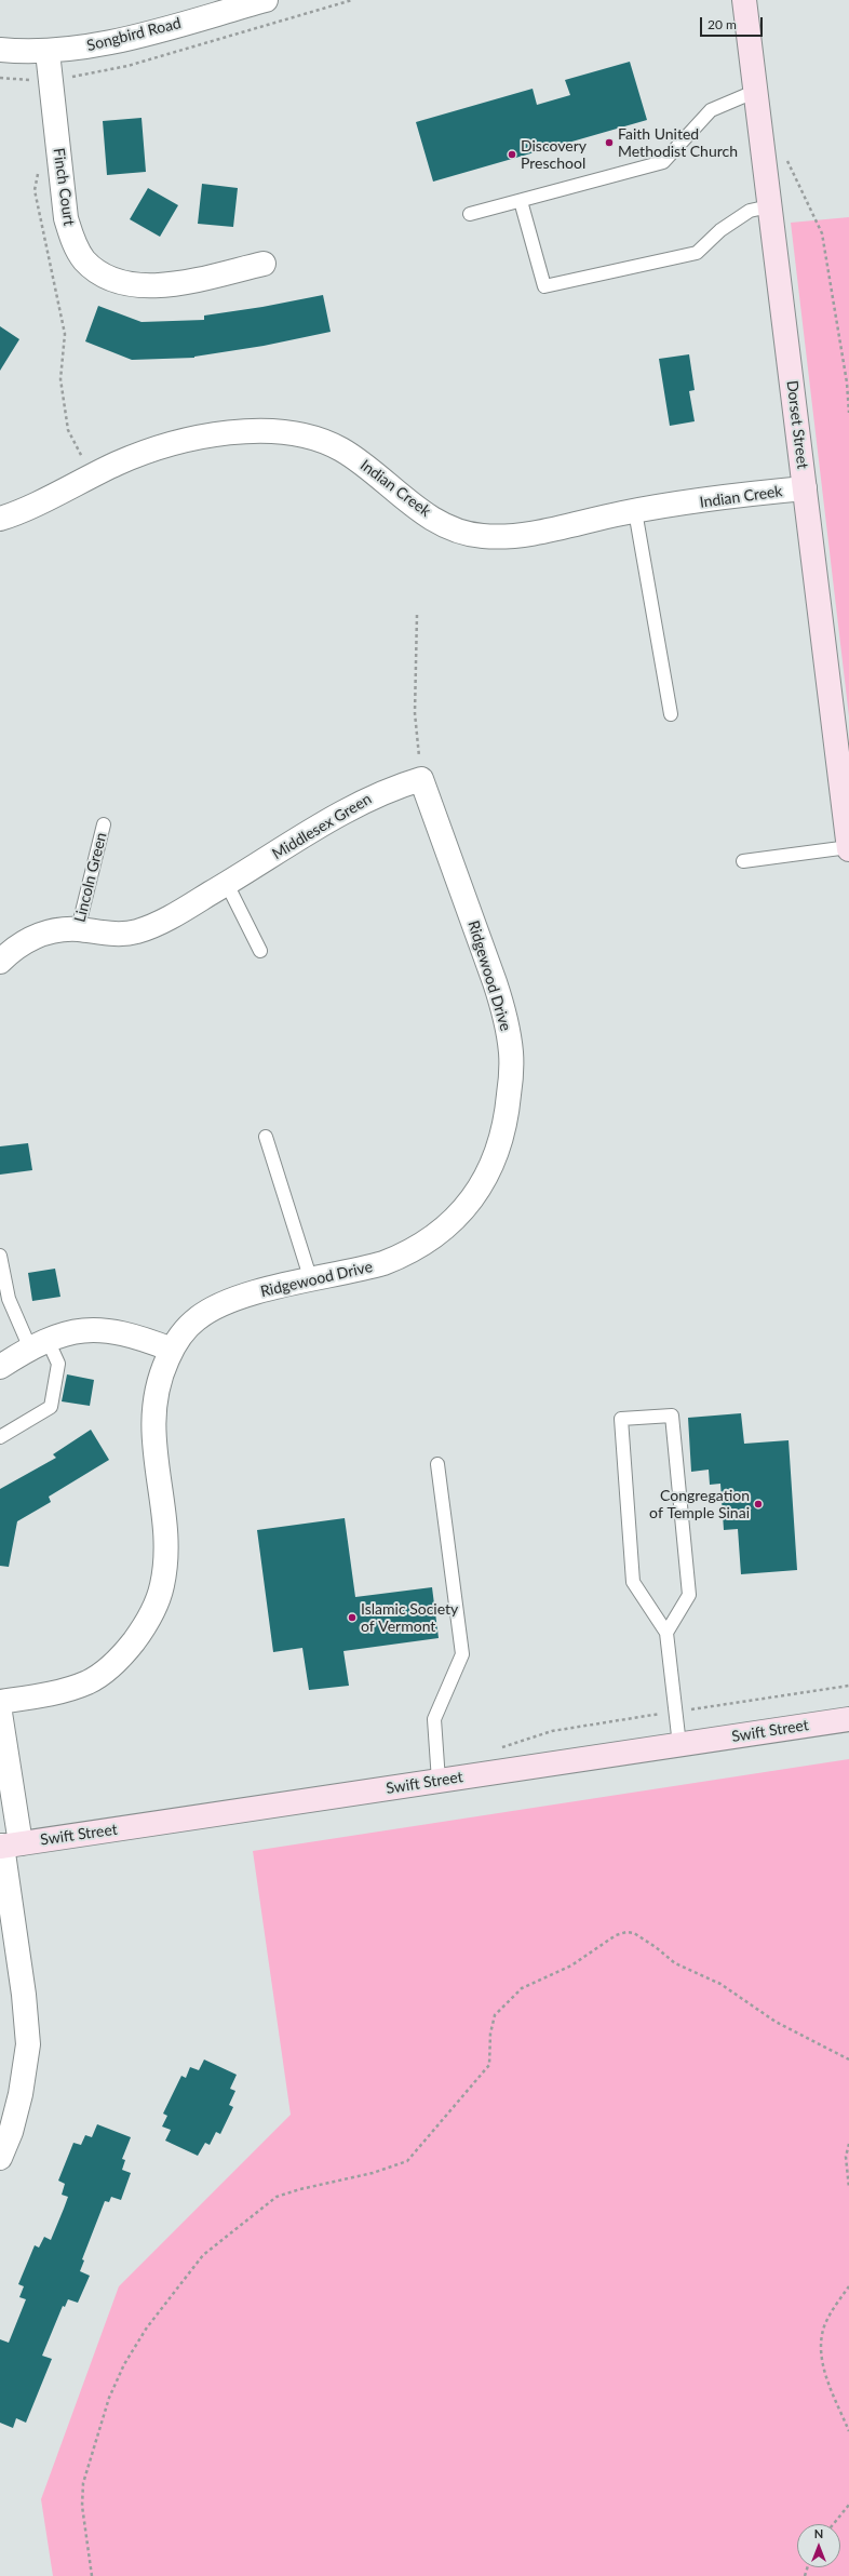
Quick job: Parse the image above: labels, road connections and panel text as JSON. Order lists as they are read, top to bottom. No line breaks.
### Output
{"streets":{"street":["Songbird Road","Finch Court","Dorset Street","Indian Creek","Middlesex Green","Ridgewood Drive","Swift Street"],"lane":["Lincoln Green"]},"crossings":[["Songbird Road","Finch Court"],["Dorset Street","Indian Creek"],["Middlesex Green","Lincoln Green"],["Middlesex Green","Ridgewood Drive"]],"places":["Faith United Methodist Church","Discovery Preschool","Congregation of Temple Sinai","Islamic Society of Vermont"],"scale_bar":"20 m","north":"top"}
